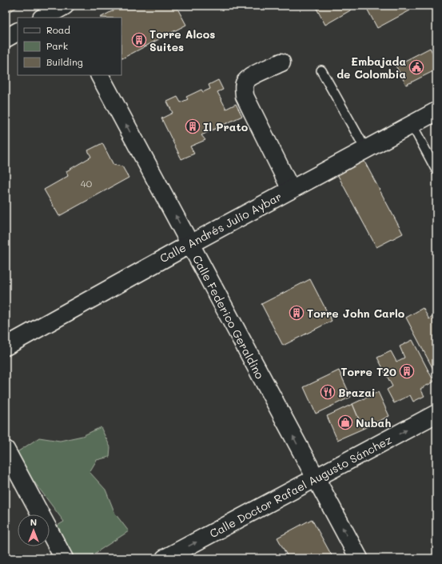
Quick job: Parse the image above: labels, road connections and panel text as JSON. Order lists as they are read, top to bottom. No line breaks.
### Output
{"streets":{"street":["Calle Andrés Julio Aybar","Calle Federico Geraldino","Calle Doctor Rafael Augusto Sánchez"]},"crossings":[["Calle Andrés Julio Aybar","Calle Federico Geraldino"],["Calle Federico Geraldino","Calle Doctor Rafael Augusto Sánchez"]],"one_way":["Calle Federico Geraldino","Calle Doctor Rafael Augusto Sánchez"],"places":{"building":["Torre Alcos Suites","Il Prato","Torre John Carlo","Torre T20"],"public building":["Embajada de Colombia"],"restaurant":["Brazai"],"shop":["Nubah"]},"house_numbers":["40"],"legend":["Road","Park","Building"],"north":"top"}
